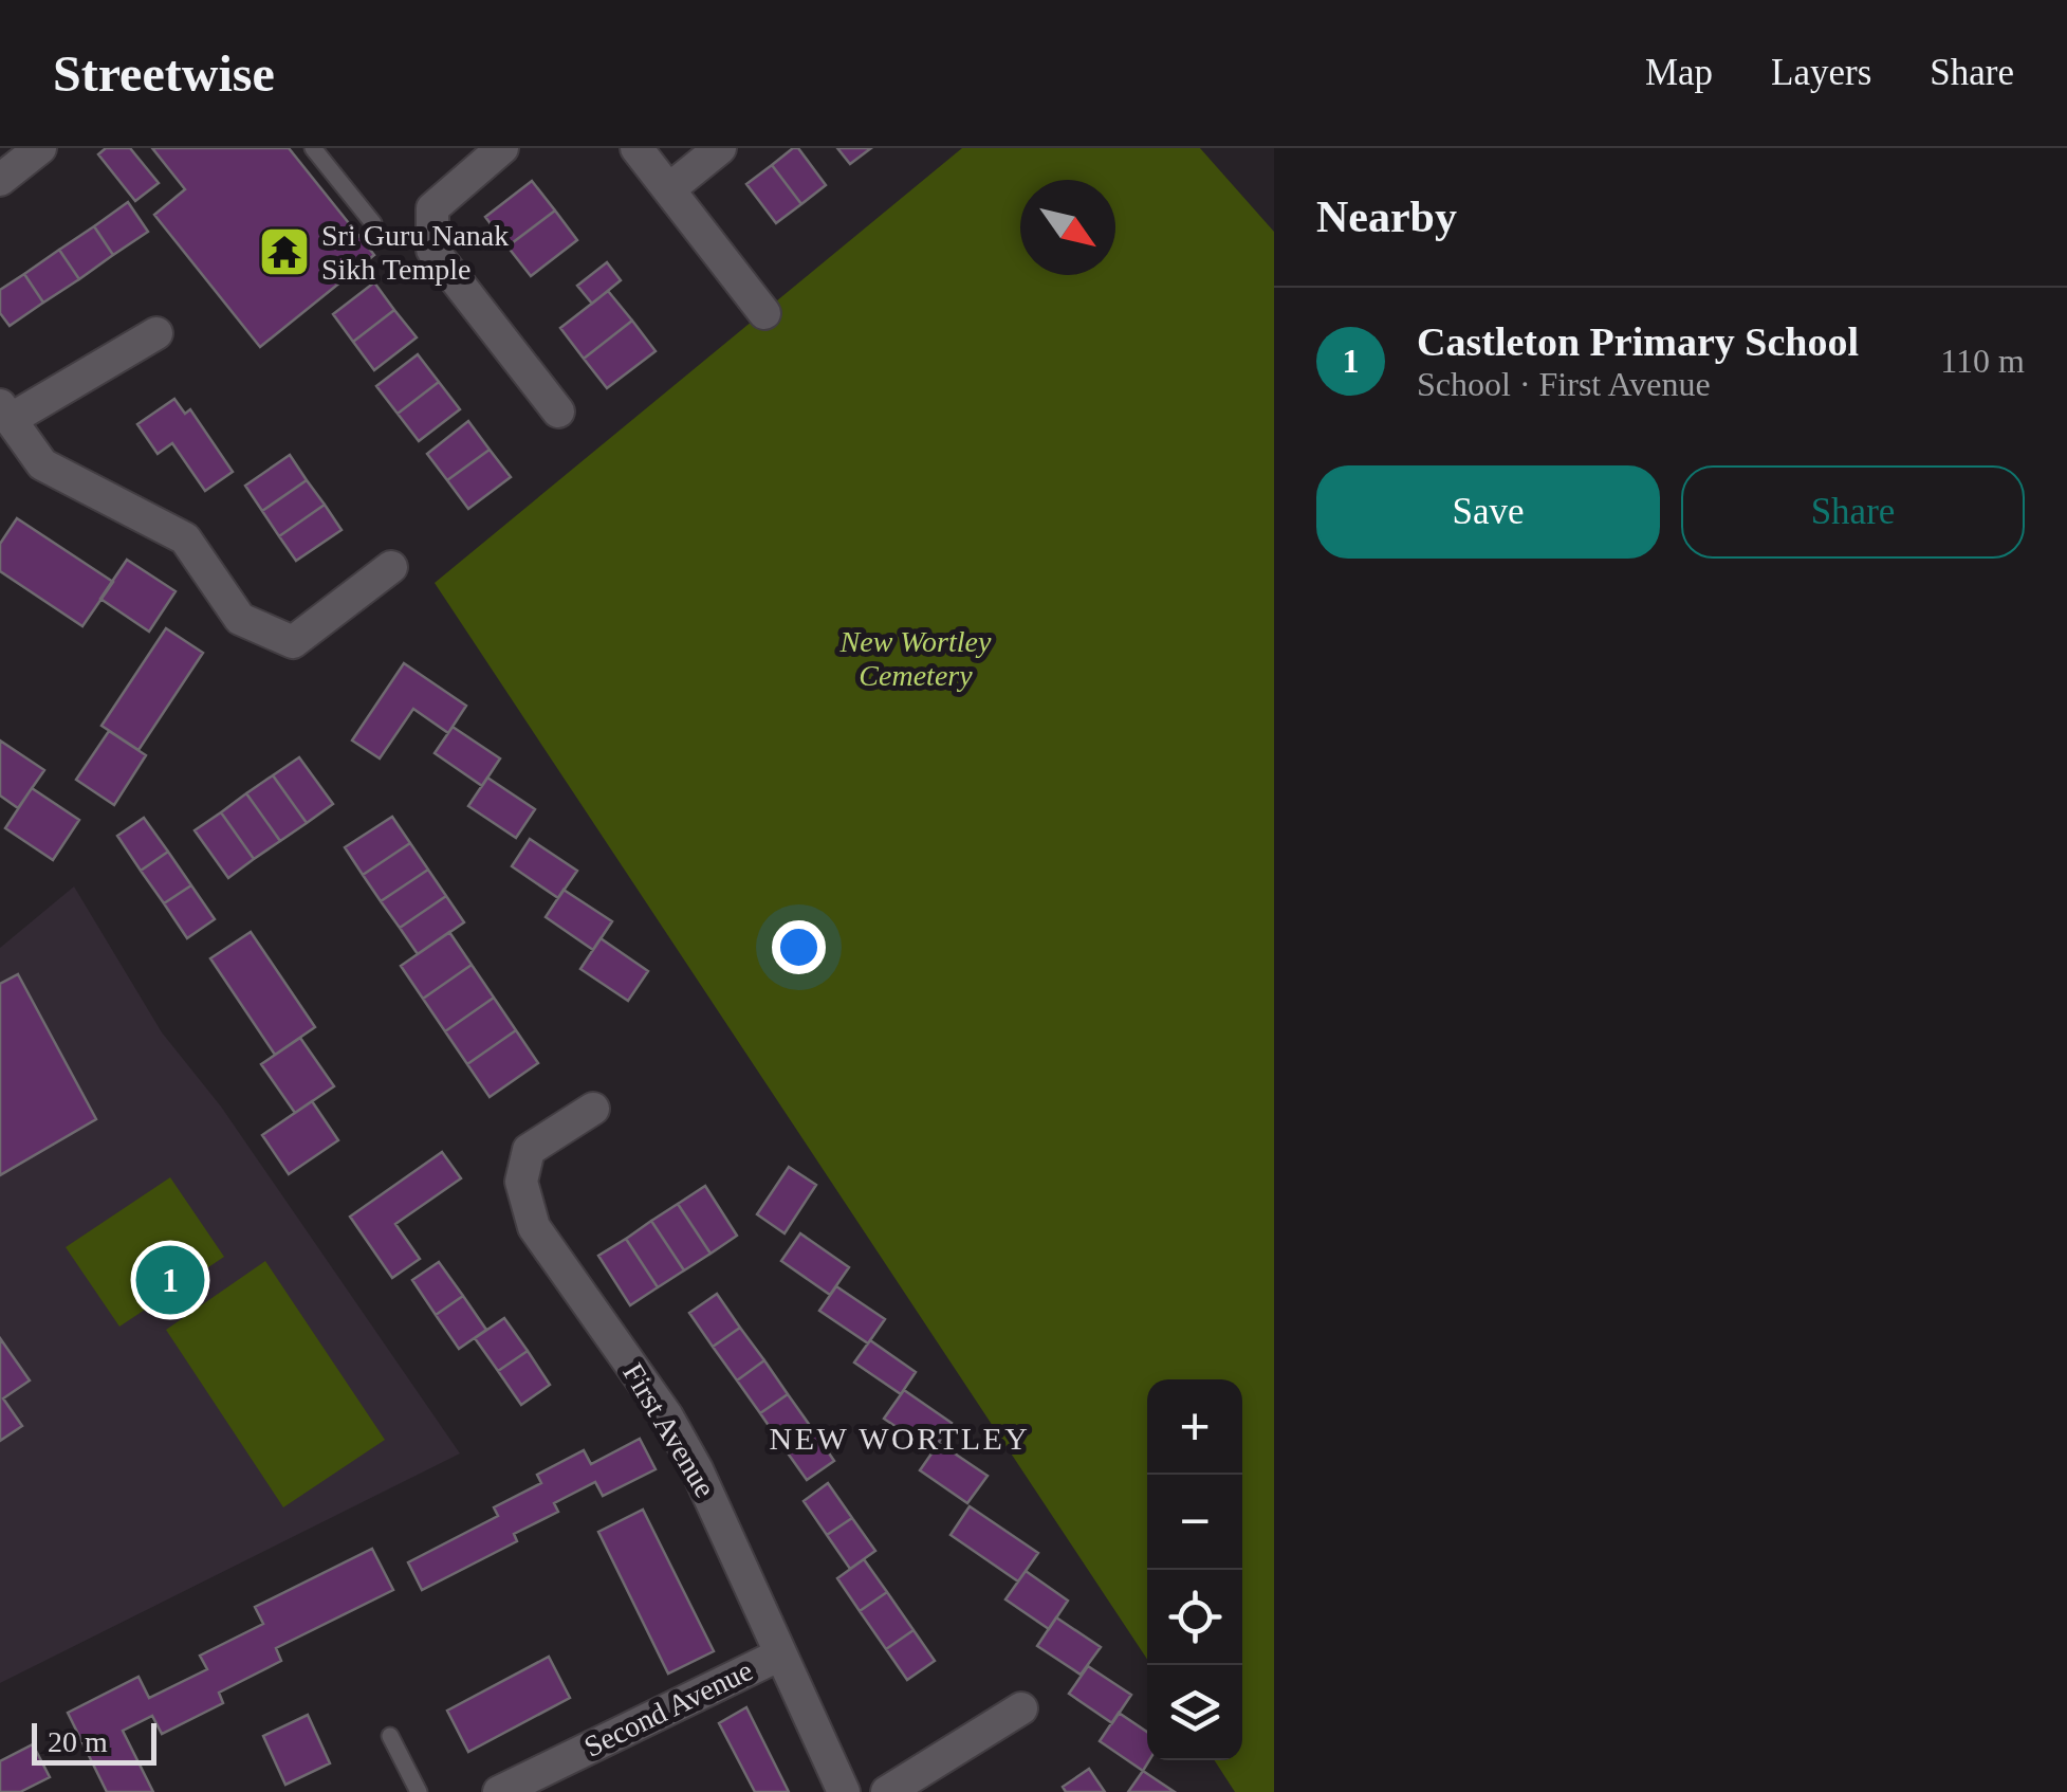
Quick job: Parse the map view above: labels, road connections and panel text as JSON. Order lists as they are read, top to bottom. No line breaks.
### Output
{"streets":{"street":["First Avenue","Second Avenue"]},"crossings":[["First Avenue","Second Avenue"]],"districts":["NEW WORTLEY"],"parks":["New Wortley Cemetery"],"places":{"temple":["Sri Guru Nanak Sikh Temple"]},"scale_bar":"20 m","north":"bottom right","page":{"header":"Streetwise","nav":["Map","Layers","Share"],"heading":"Nearby","list":[{"mark":"1","name":"Castleton Primary School","note":"School · First Avenue","value":"110 m"}],"buttons":["Save","Share"],"pins":"1","map_buttons":["+","−"],"scale":"20 m"}}
